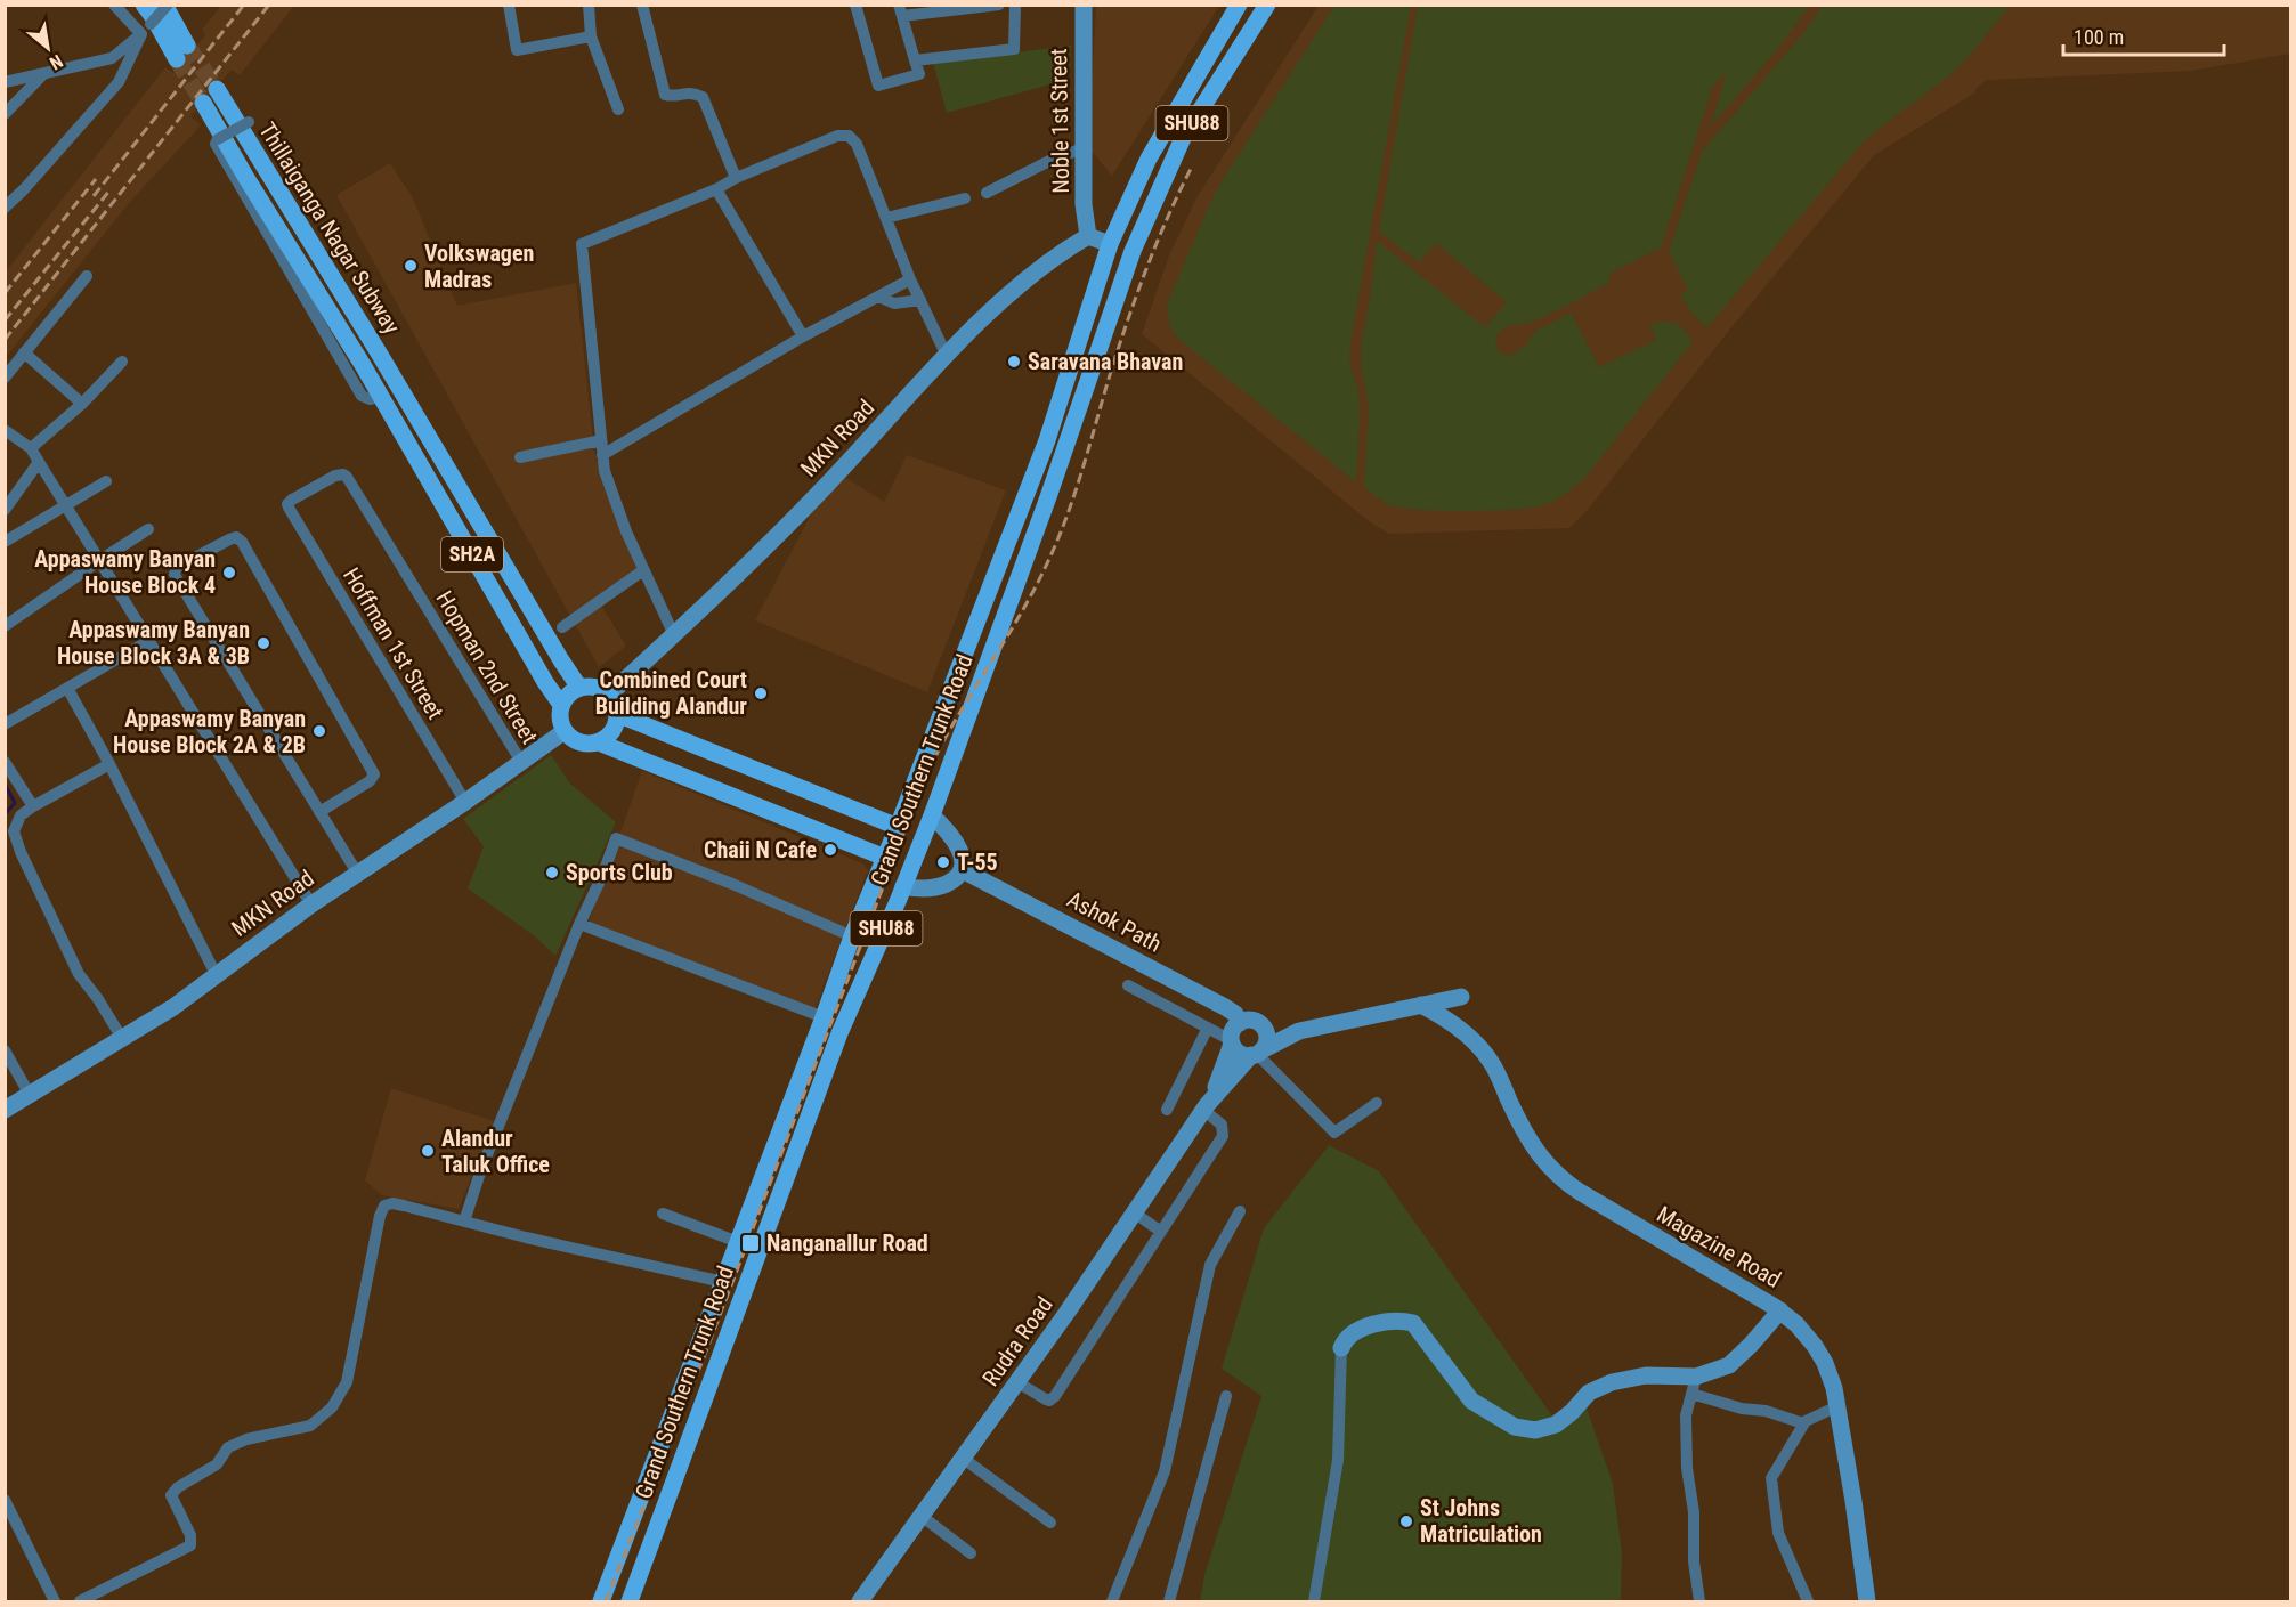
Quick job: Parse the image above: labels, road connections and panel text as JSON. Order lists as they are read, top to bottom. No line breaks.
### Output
{"streets":{"main road":["SHU88","Thillaiganga Nagar Subway","SH2A","Grand Southern Trunk Road"],"street":["Noble 1st Street","MKN Road","Hoffman 1st Street","Hopman 2nd Street","Ashok Path","Magazine Road","Rudra Road"]},"crossings":[["Noble 1st Street","MKN Road"],["Thillaiganga Nagar Subway","SH2A"],["MKN Road","SH2A"],["MKN Road","Hoffman 1st Street"],["MKN Road","Hopman 2nd Street"],["Hoffman 1st Street","Hopman 2nd Street"],["Ashok Path","Rudra Road"]],"places":{"other":["Volkswagen Madras","Saravana Bhavan","Appaswamy Banyan House Block 4","Appaswamy Banyan House Block 3A & 3B","Combined Court Building Alandur","Appaswamy Banyan House Block 2A & 2B","Chaii N Cafe","T-55","Sports Club","Alandur Taluk Office","St Johns Matriculation"],"transit":["Nanganallur Road"]},"scale_bar":"100 m","north":"bottom right"}
